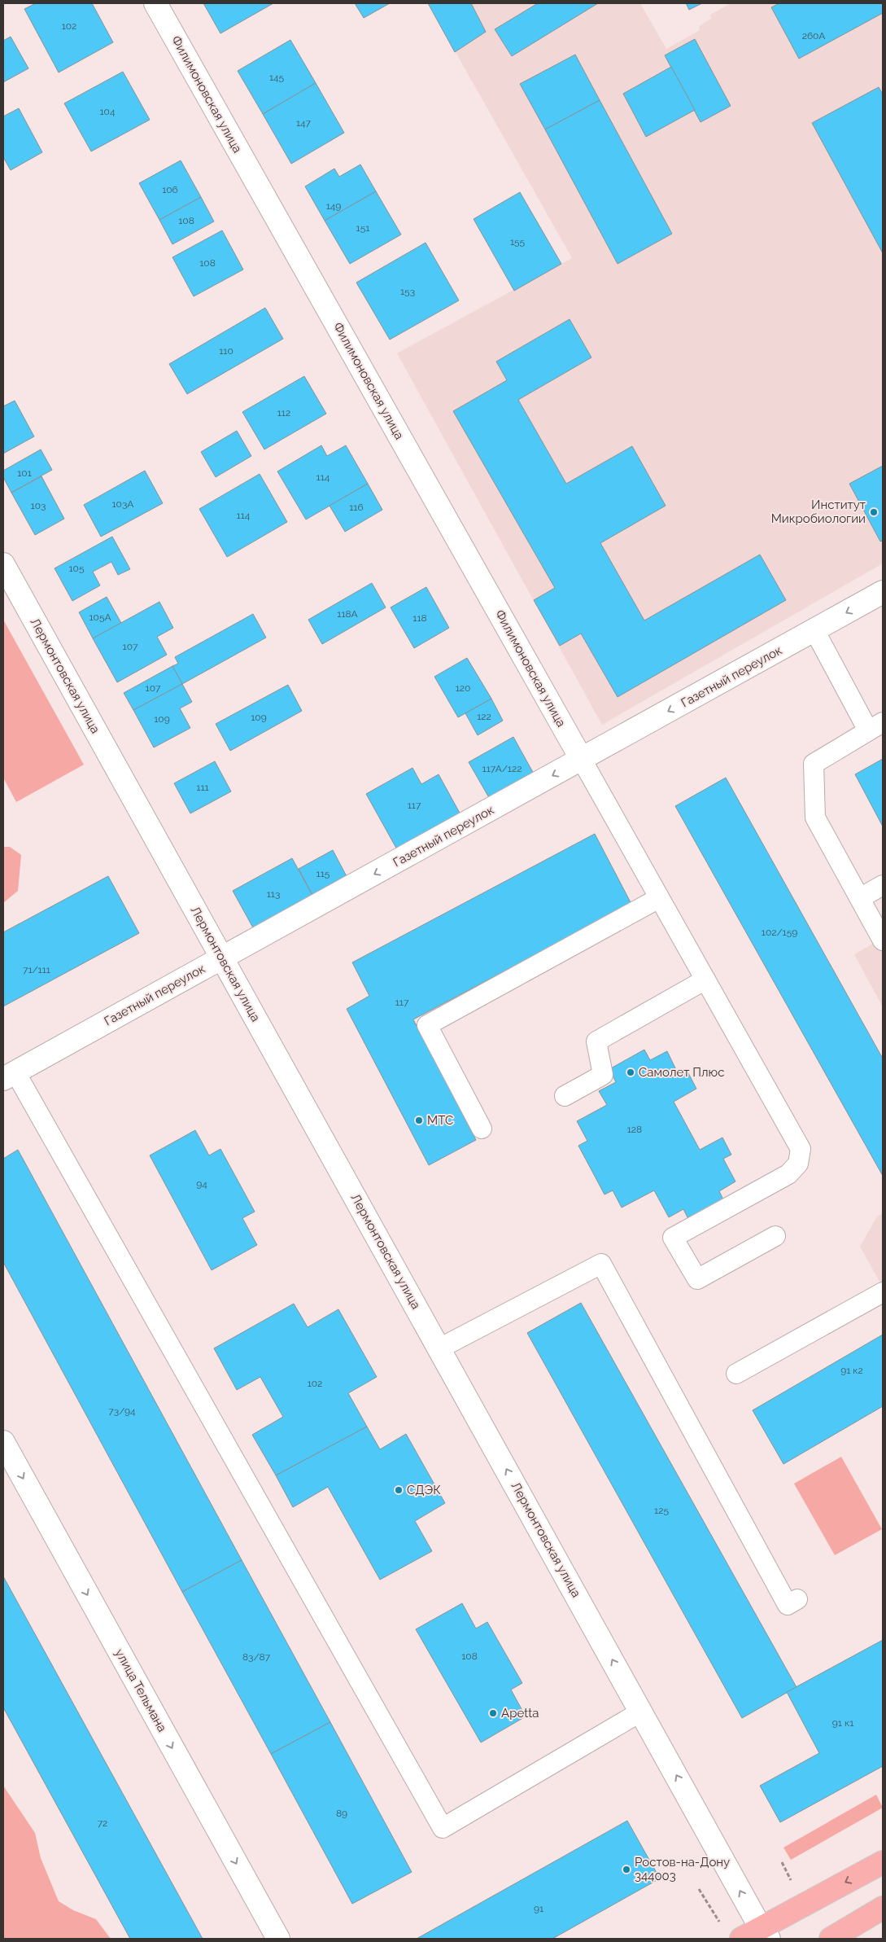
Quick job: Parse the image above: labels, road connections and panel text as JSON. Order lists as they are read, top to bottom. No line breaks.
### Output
{"streets":{"street":["Филимоновская улица","Лермонтовская улица","Газетный переулок","улица Тельмана"]},"crossings":[["Филимоновская улица","Газетный переулок"],["Лермонтовская улица","Газетный переулок"]],"one_way":["Лермонтовская улица","Газетный переулок","улица Тельмана"],"places":["Институт Микробиологии","Самолет Плюс","МТС","СДЭК","Apetta","Ростов-на-Дону 344003"],"house_numbers":["102","260А","145","104","147","106","149","108","151","155","108","153","110","112","101","114","103А","103","116","114","105","118А","105А","118","107","107","120","122","109","109","117А/122","111","117","115","113","102/159","71/111","117","128","94","91 к2","102","73/94","125","108","83/87","91 к1","89","72","91"]}
